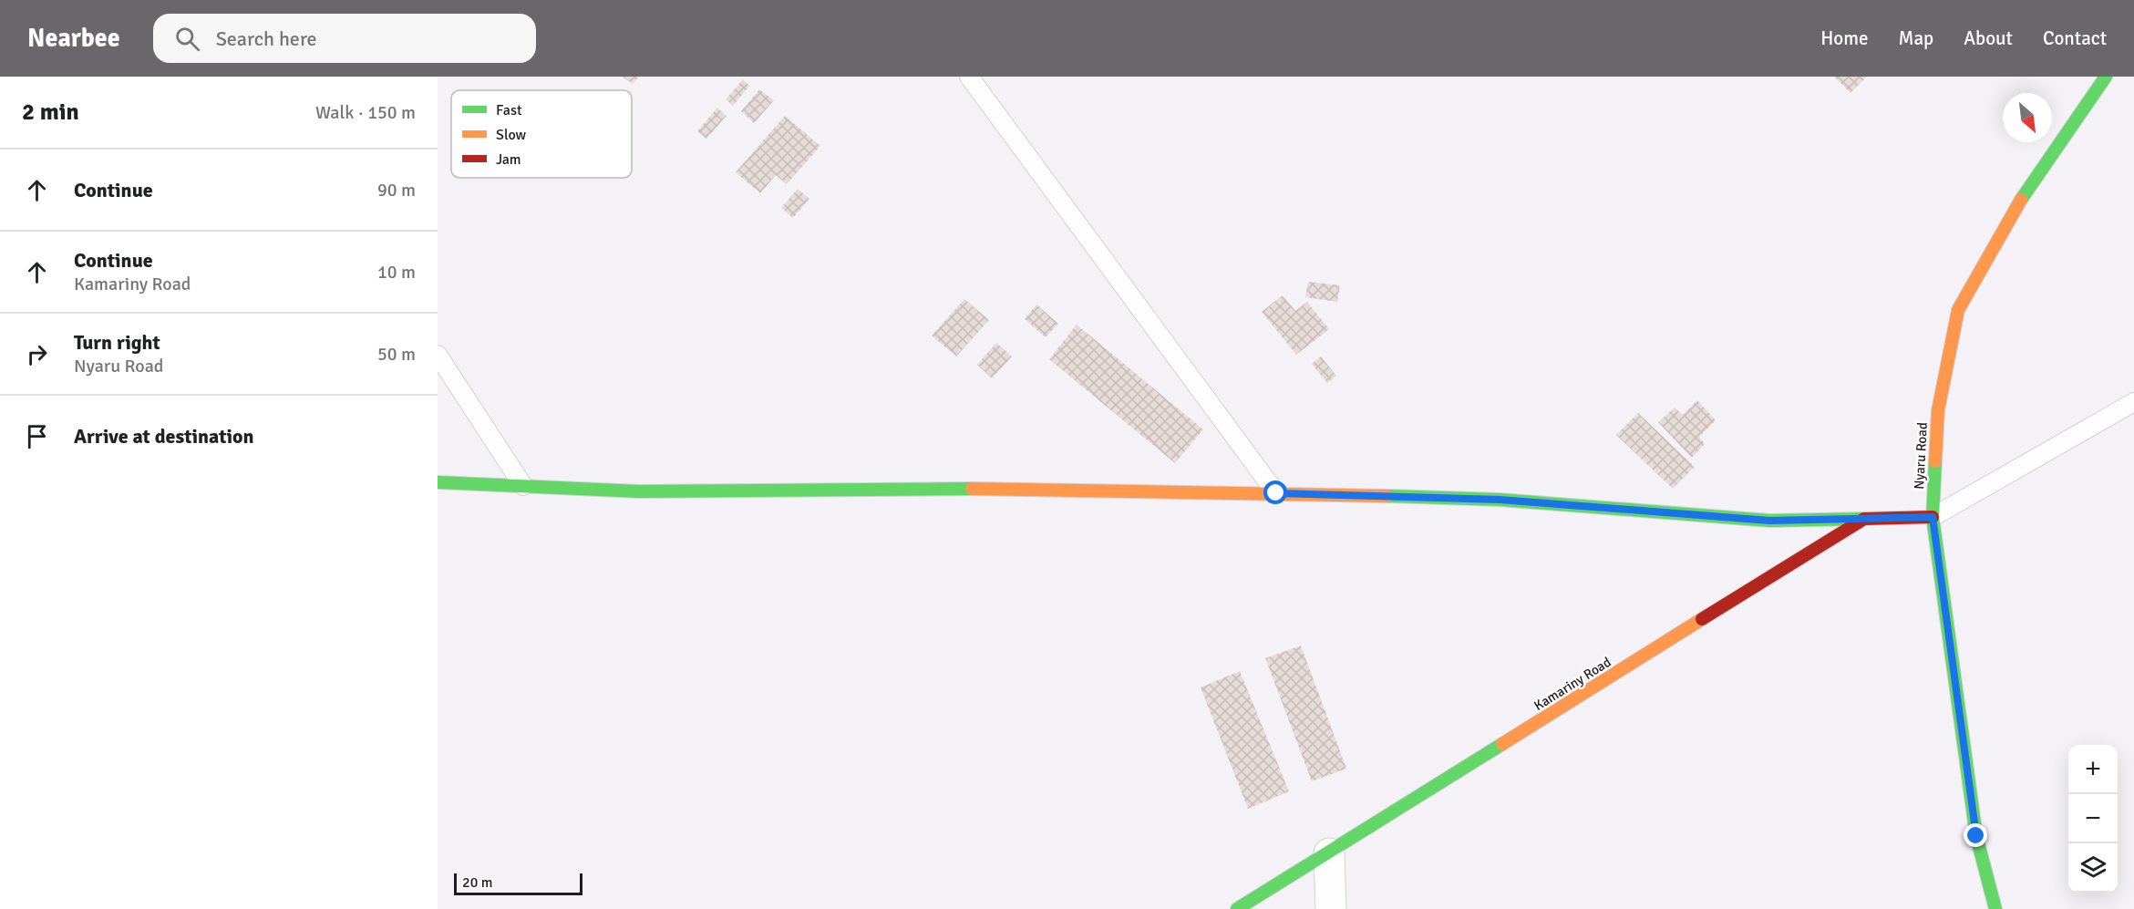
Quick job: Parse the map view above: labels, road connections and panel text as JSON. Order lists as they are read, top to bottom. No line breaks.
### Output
{"streets":{"street":["Nyaru Road","Kamariny Road"]},"legend":["Fast","Slow","Jam"],"scale_bar":"20 m","north":"bottom right","page":{"header":"Nearbee","search":"Search here","nav":["Home","Map","About","Contact"],"heading":["2 min","Walk · 150 m"],"list":[["Continue","90 m"],["Continue","Kamariny Road","10 m"],["Turn right","Nyaru Road","50 m"],"Arrive at destination"],"map_buttons":["+","−"],"scale":"20 m"}}
